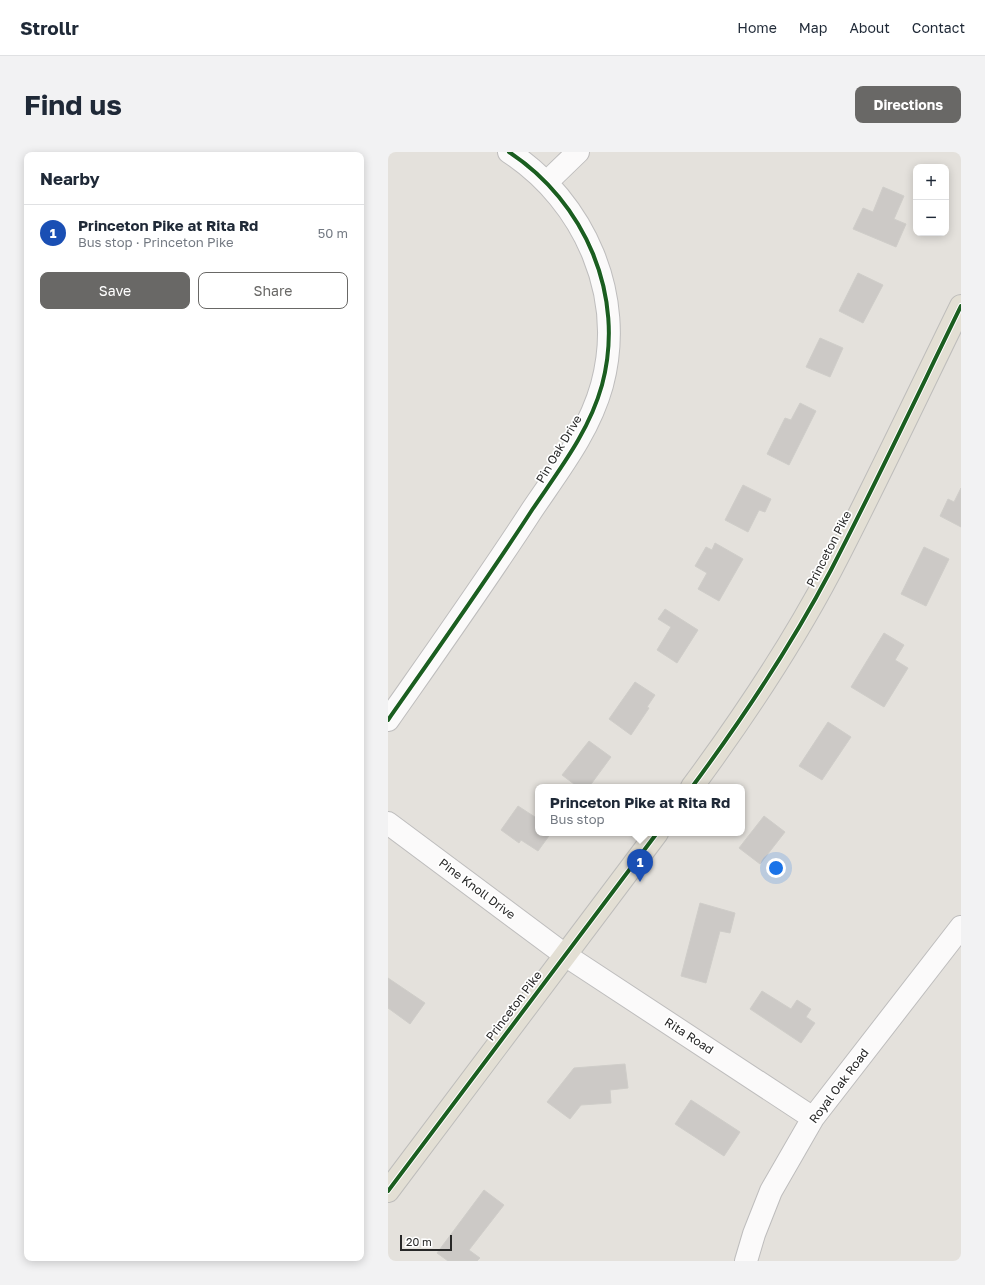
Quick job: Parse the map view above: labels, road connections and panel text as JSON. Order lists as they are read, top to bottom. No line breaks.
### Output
{"streets":{"main road":["Princeton Pike"],"street":["Pin Oak Drive","Pine Knoll Drive","Rita Road","Royal Oak Road"]},"crossings":[["Princeton Pike","Pine Knoll Drive"],["Princeton Pike","Rita Road"],["Pine Knoll Drive","Rita Road"],["Rita Road","Royal Oak Road"]],"scale_bar":"20 m","page":{"header":"Strollr","nav":["Home","Map","About","Contact"],"buttons":["Directions",["Save","Share"]],"title":"Find us","heading":"Nearby","map_buttons":["+","−"],"list":[{"mark":"1","name":"Princeton Pike at Rita Rd","note":"Bus stop · Princeton Pike","value":"50 m"}],"popup":["Princeton Pike at Rita Rd","Bus stop"],"pins":"1","scale":"20 m"}}
